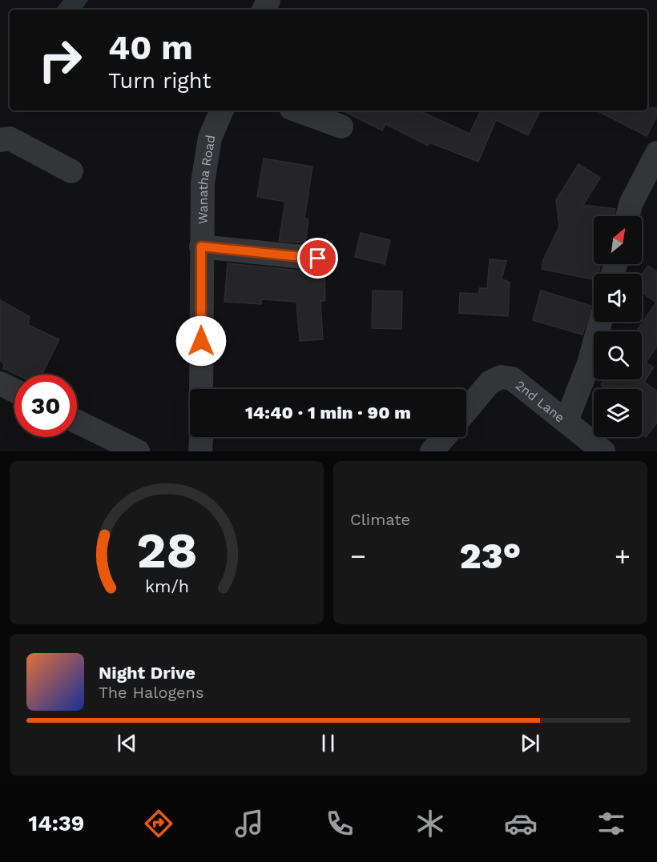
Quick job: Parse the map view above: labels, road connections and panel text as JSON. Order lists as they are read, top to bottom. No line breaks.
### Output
{"streets":{"street":["Wanatha Road","2nd Lane"]},"north":"top right","page":{"turn":["40 m","Turn right"],"limit":"30","trip":"14:40 · 1 min · 90 m","tile":"Climate","heat":["−","23°","+"],"song":["Night Drive","The Halogens"],"tabs":"14:39","gauge":["28","km/h"]}}
